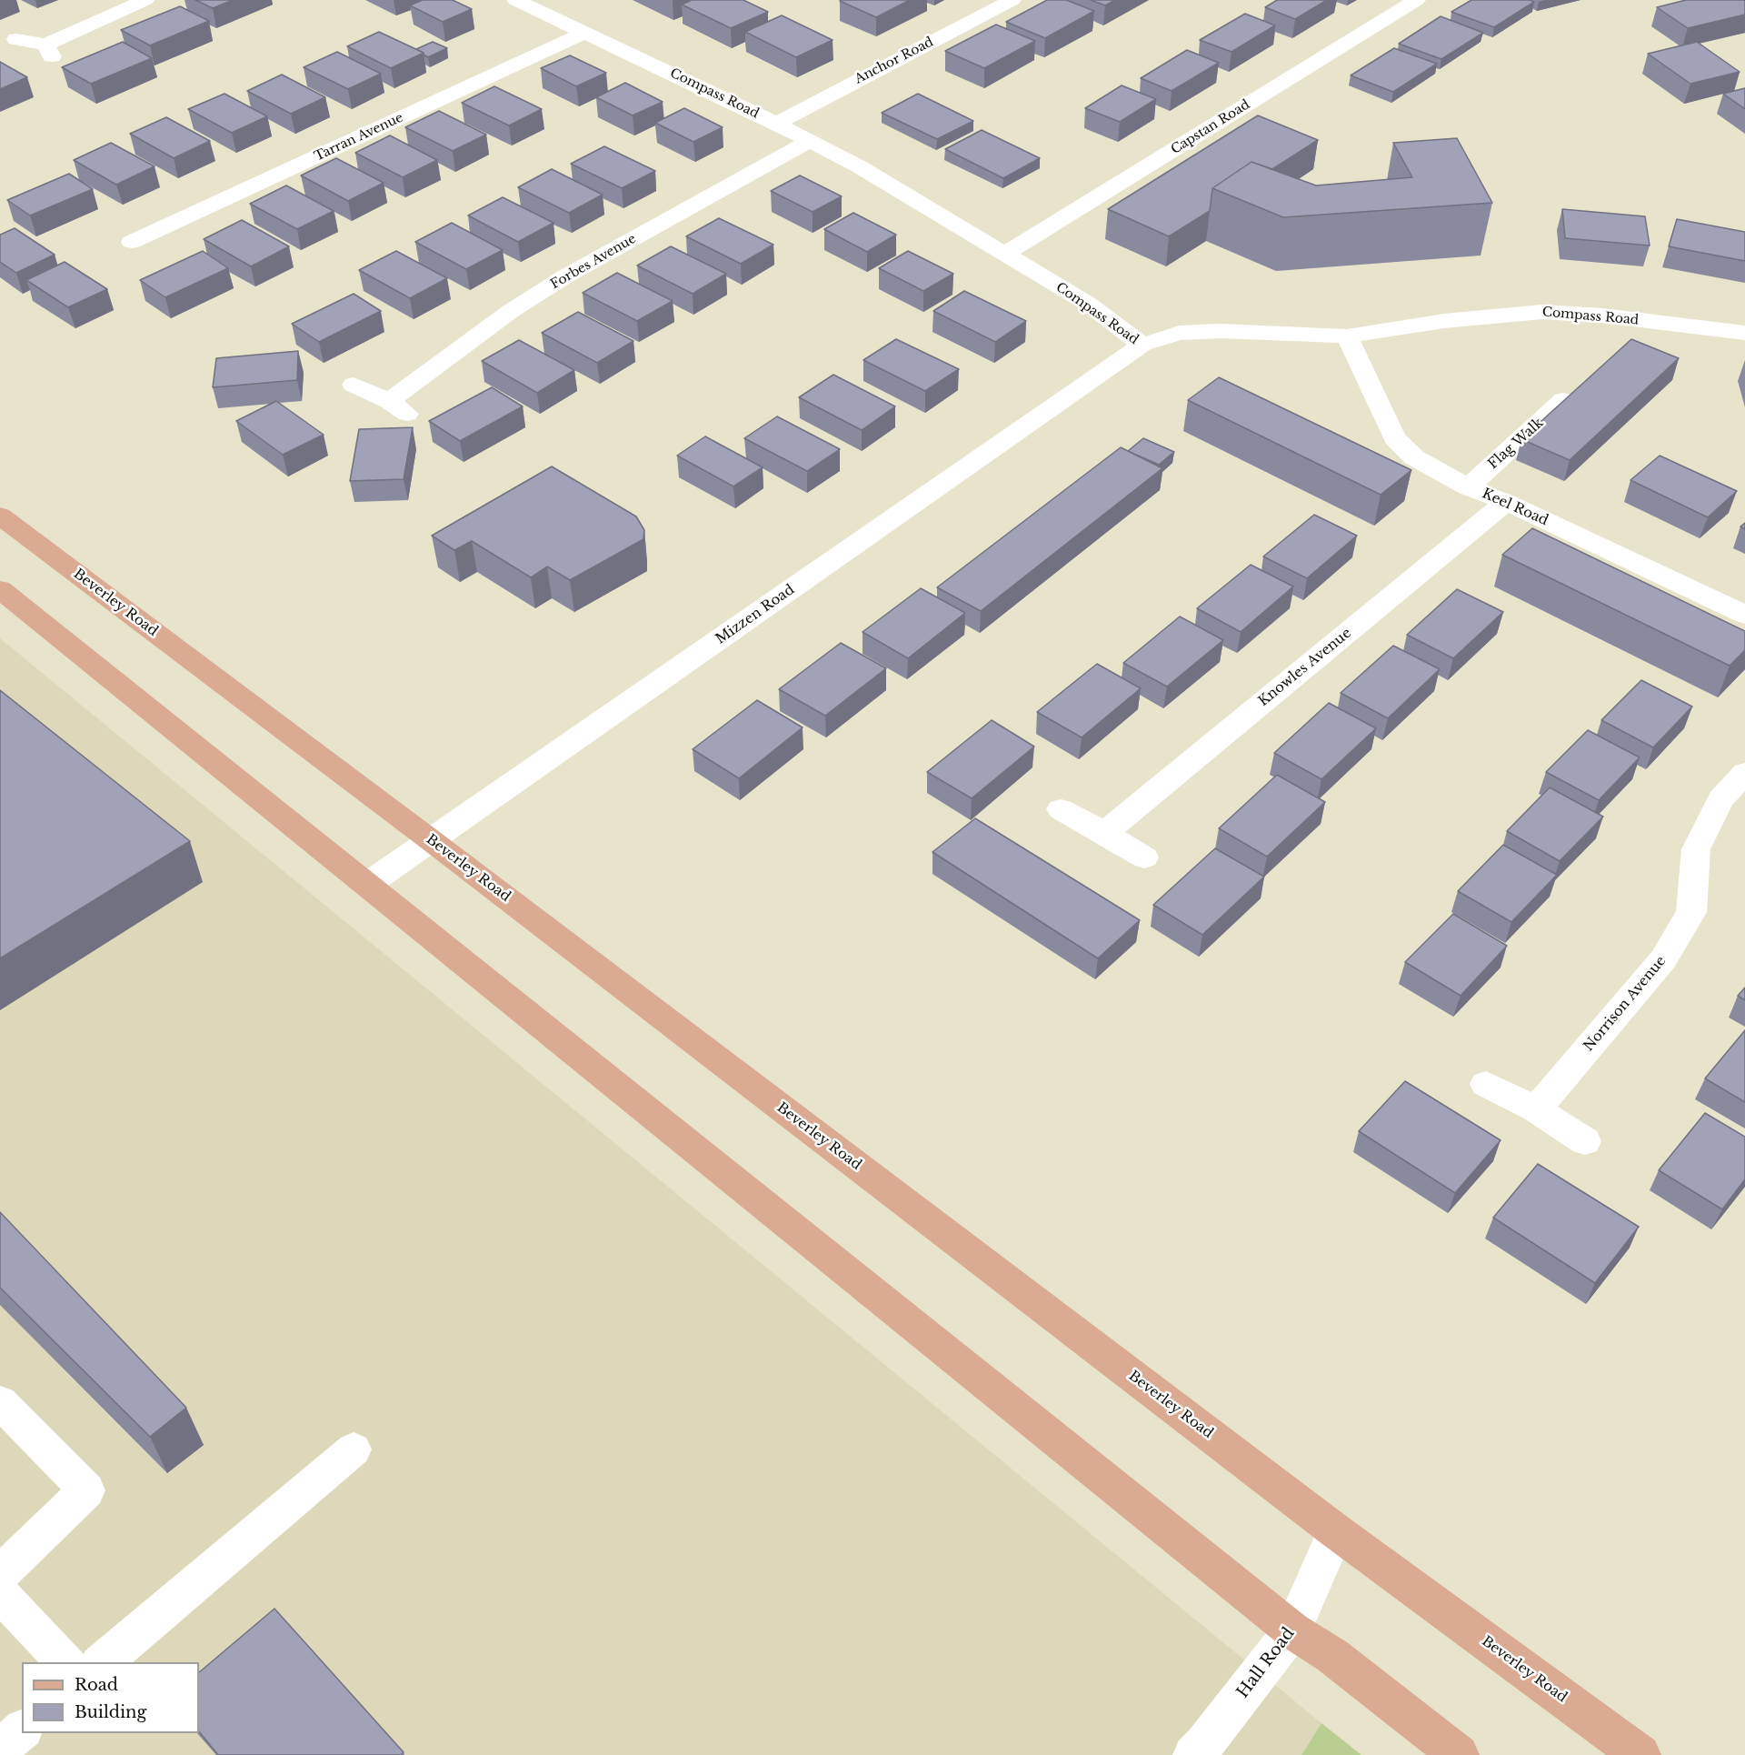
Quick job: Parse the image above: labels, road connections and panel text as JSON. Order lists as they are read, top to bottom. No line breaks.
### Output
{"streets":{"main road":["Beverley Road"],"street":["Anchor Road","Compass Road","Capstan Road","Tarran Avenue","Forbes Avenue","Flag Walk","Keel Road","Mizzen Road","Knowles Avenue","Norrison Avenue","Hall Road"]},"crossings":[["Anchor Road","Compass Road"],["Compass Road","Capstan Road"],["Compass Road","Tarran Avenue"],["Compass Road","Forbes Avenue"],["Compass Road","Keel Road"],["Compass Road","Mizzen Road"],["Flag Walk","Keel Road"],["Keel Road","Knowles Avenue"],["Beverley Road","Mizzen Road"],["Beverley Road","Hall Road"]],"legend":["Road","Building"]}
